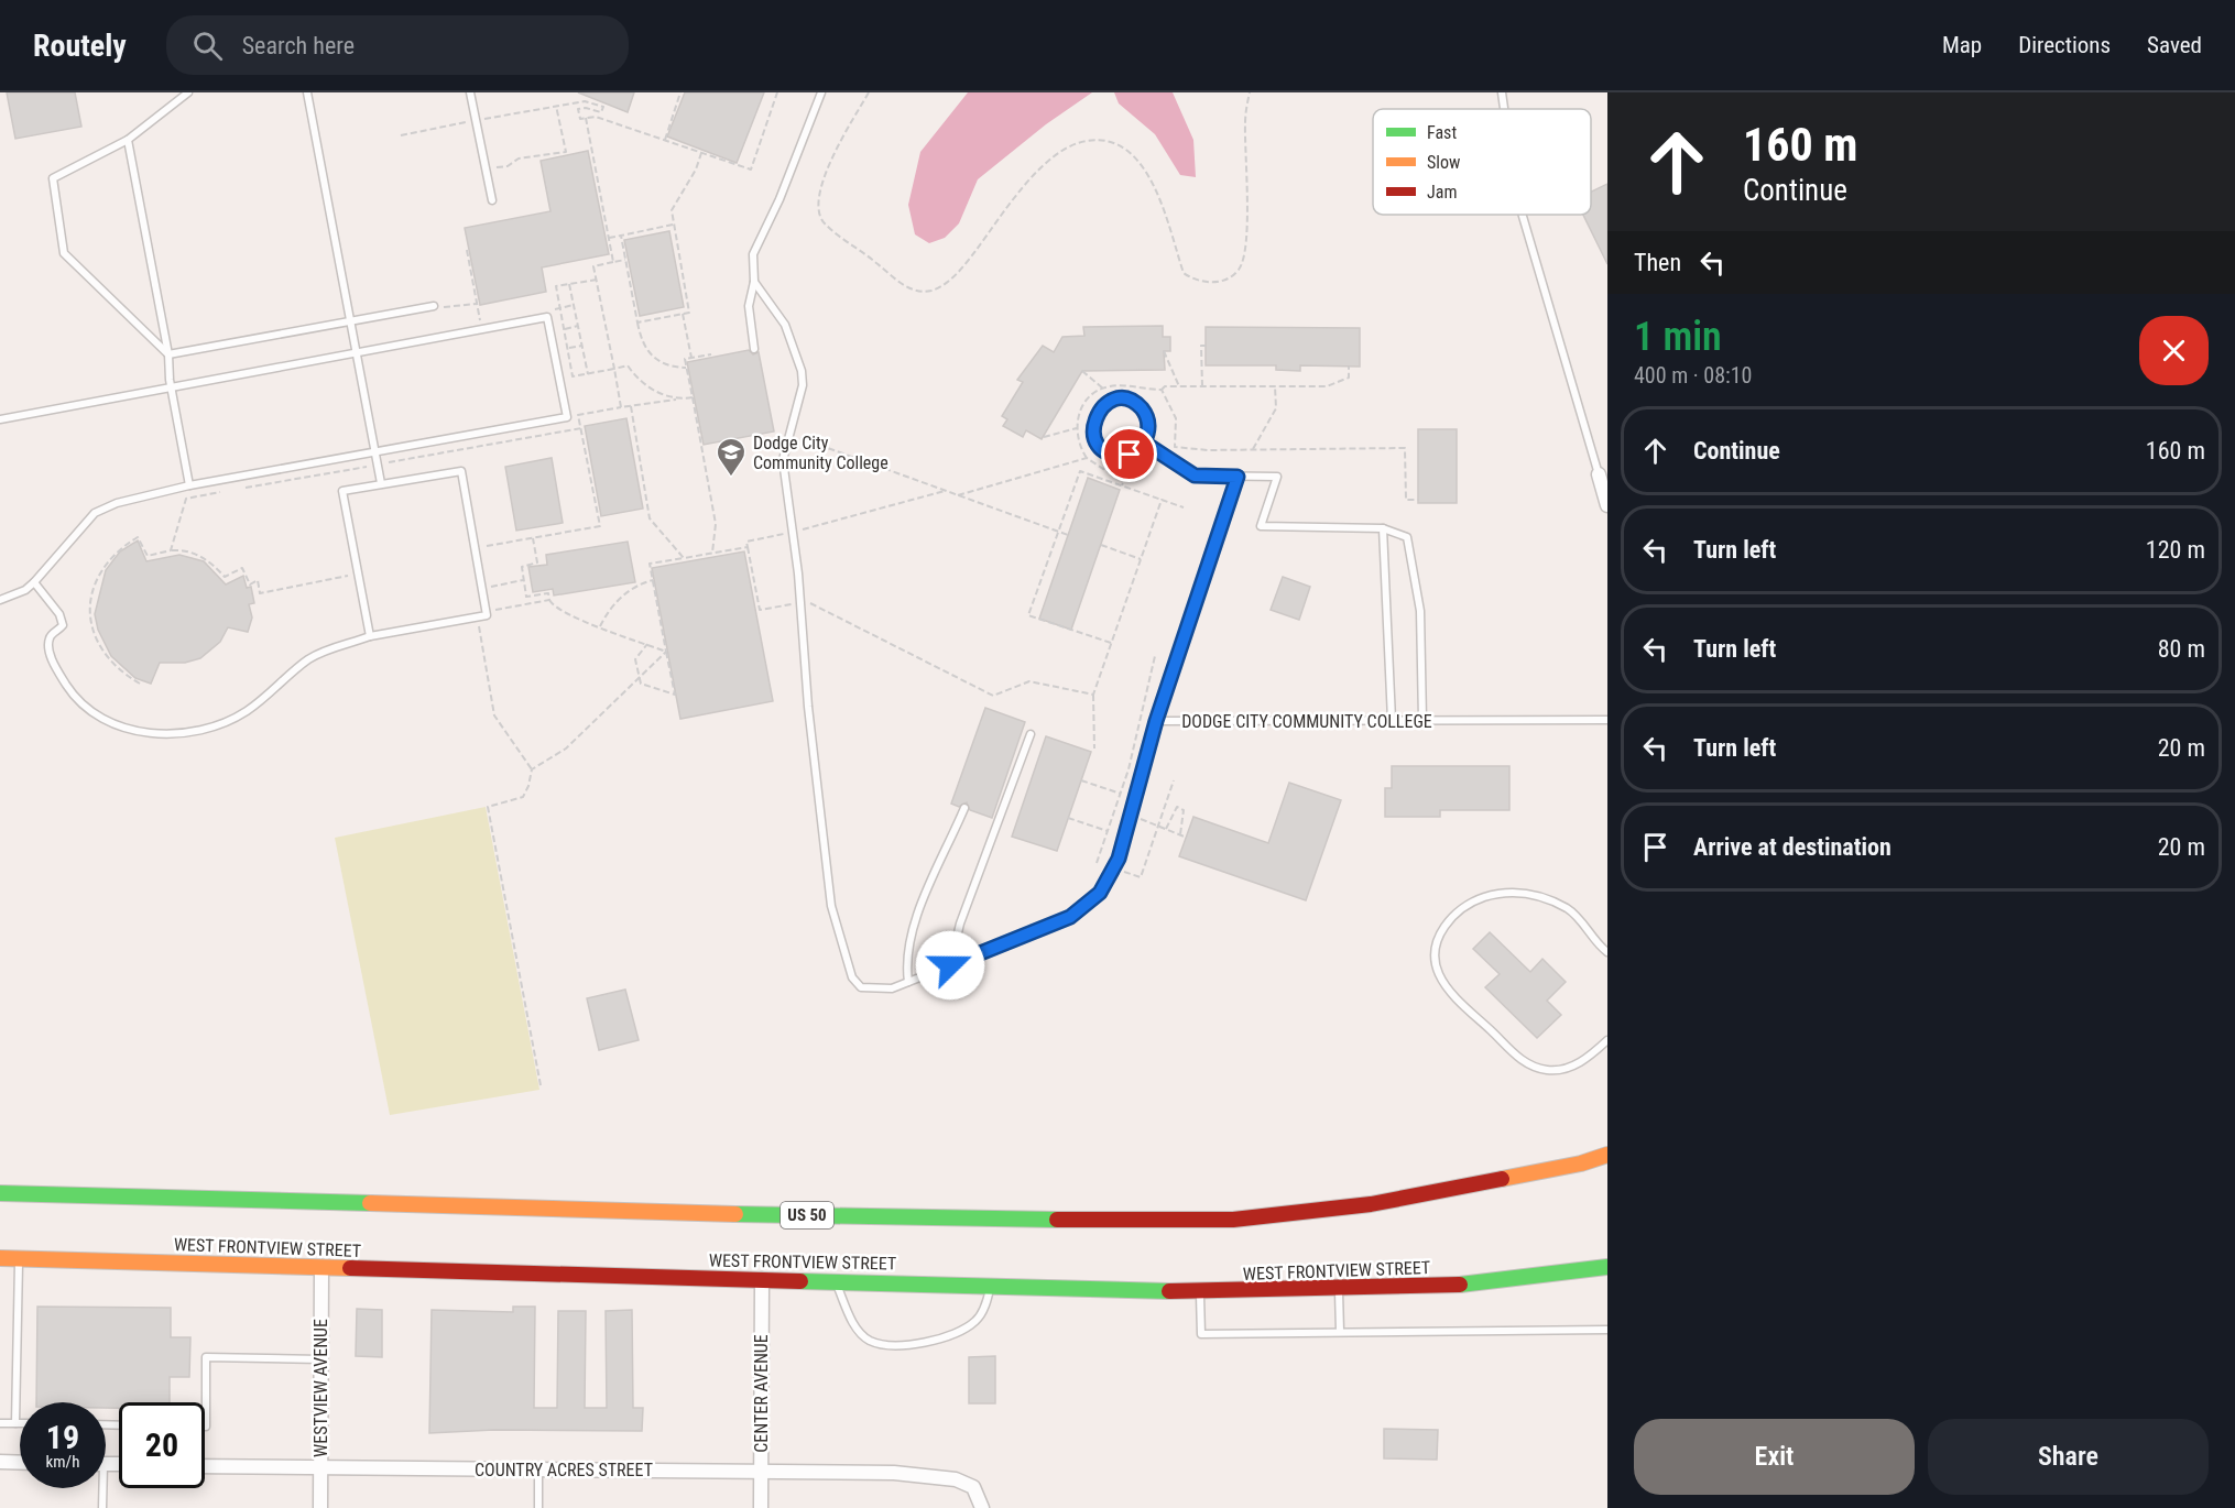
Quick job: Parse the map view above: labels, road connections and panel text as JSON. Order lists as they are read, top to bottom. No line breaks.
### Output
{"streets":{"main road":["US 50","WEST FRONTVIEW STREET"],"street":["WESTVIEW AVENUE","CENTER AVENUE","COUNTRY ACRES STREET"],"lane":["DODGE CITY COMMUNITY COLLEGE"]},"crossings":[["WEST FRONTVIEW STREET","WESTVIEW AVENUE"],["WEST FRONTVIEW STREET","CENTER AVENUE"],["WESTVIEW AVENUE","COUNTRY ACRES STREET"],["CENTER AVENUE","COUNTRY ACRES STREET"]],"places":{"school or university":["Dodge City Community College"]},"legend":["Fast","Slow","Jam"],"page":{"header":"Routely","search":"Search here","nav":["Map","Directions","Saved"],"turn":["160 m","Continue"],"then":"Then","heading":["1 min","400 m · 08:10"],"list":[{"name":"Continue","value":"160 m"},{"name":"Turn left","value":"120 m"},{"name":"Turn left","value":"80 m"},{"name":"Turn left","value":"20 m"},{"name":"Arrive at destination","value":"20 m"}],"speed":"19 km/h","limit":"20","buttons":["Exit","Share"]}}
